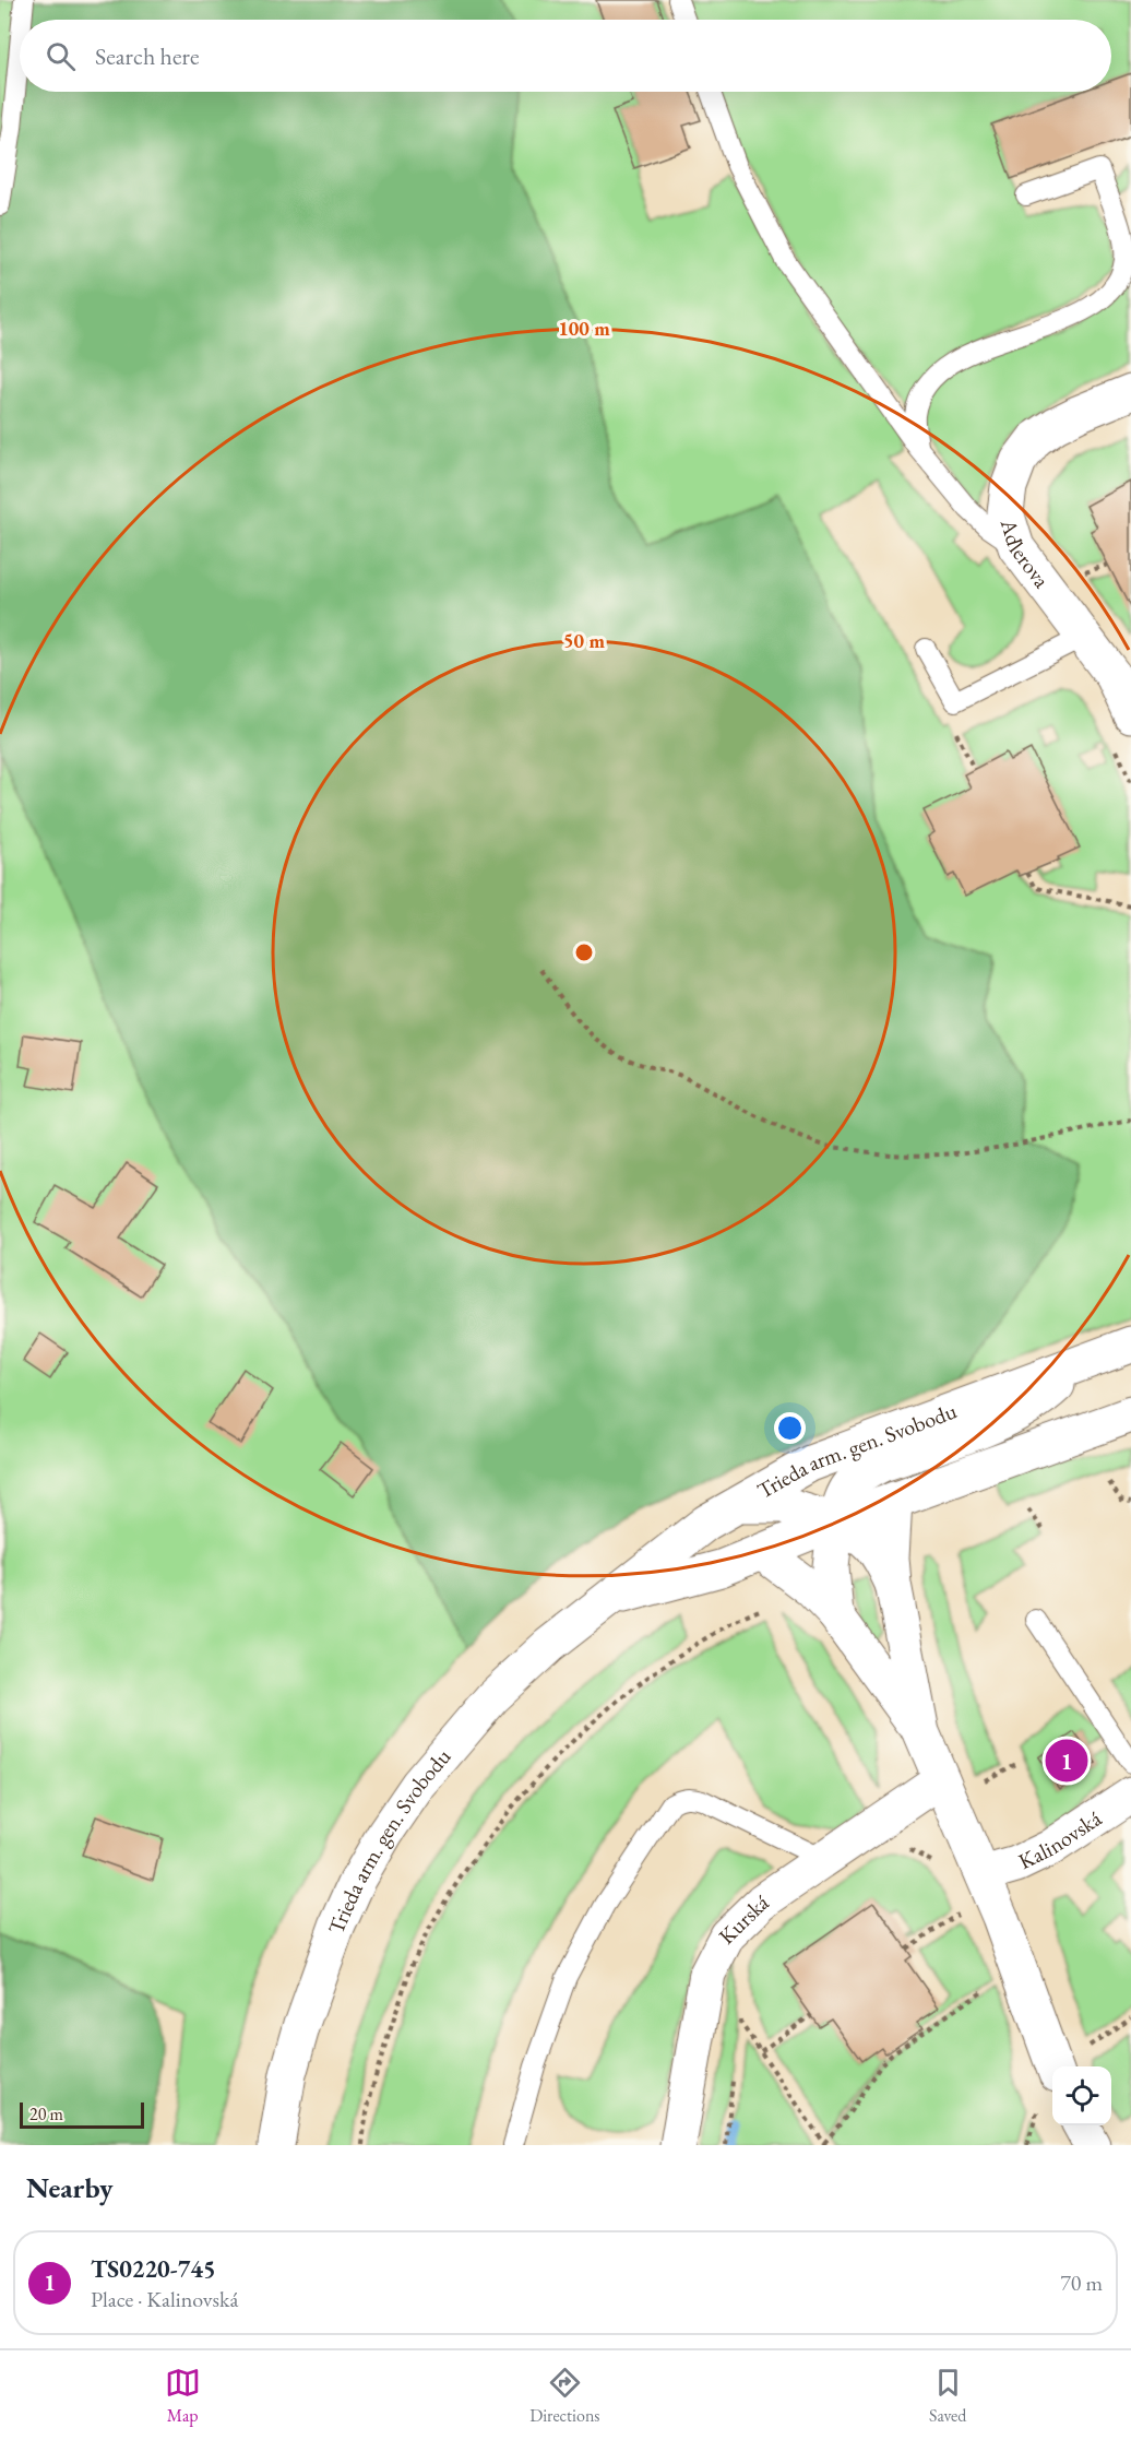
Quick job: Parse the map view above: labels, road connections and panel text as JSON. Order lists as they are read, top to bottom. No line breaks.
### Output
{"streets":{"street":["Adlerova","Trieda arm. gen. Svobodu","Kalinovská","Kurská"]},"scale_bar":"20 m","page":{"search":"Search here","pins":"1","scale":"20 m","heading":"Nearby","list":[{"mark":"1","name":"TS0220-745","note":"Place · Kalinovská","value":"70 m"}],"nav":["Map","Directions","Saved"]},"rings":["100 m","50 m"]}
